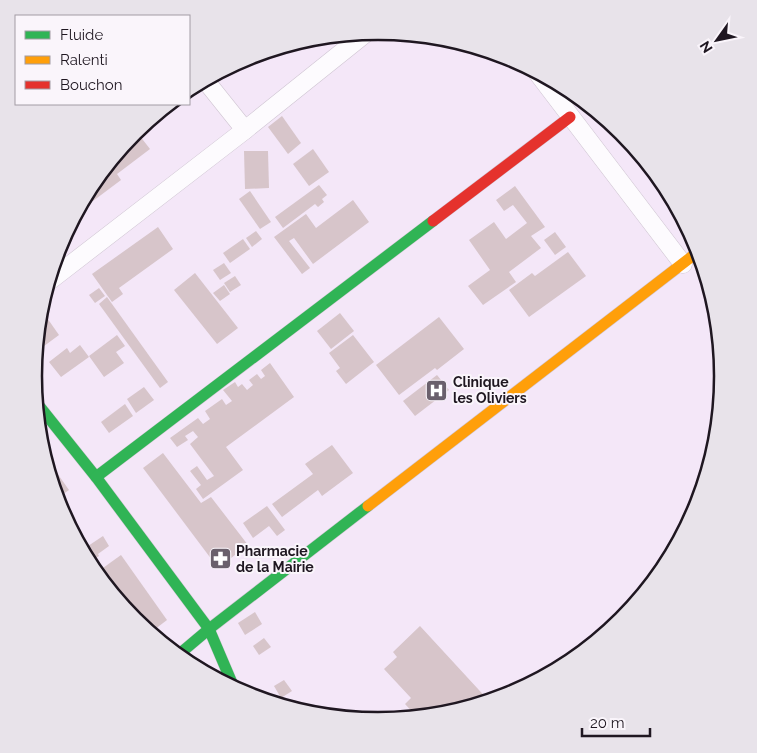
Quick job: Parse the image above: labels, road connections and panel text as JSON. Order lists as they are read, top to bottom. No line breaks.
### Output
{"places":{"hospital":["Clinique les Oliviers"],"pharmacy":["Pharmacie de la Mairie"]},"legend":["Fluide","Ralenti","Bouchon"],"scale_bar":"20 m","north":"bottom left"}
